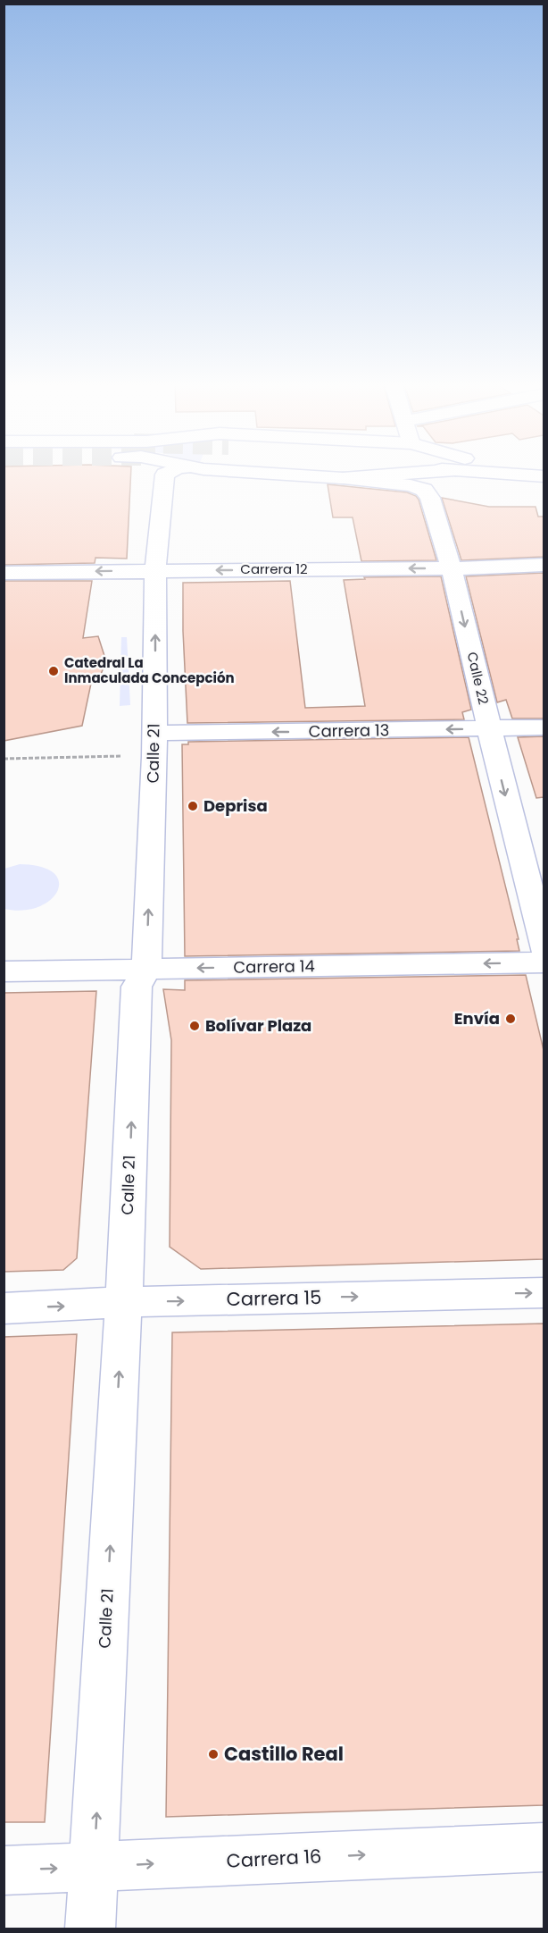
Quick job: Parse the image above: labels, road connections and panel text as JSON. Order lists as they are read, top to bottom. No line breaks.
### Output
{"streets":{"street":["Carrera 12","Calle 22","Carrera 13","Calle 21","Carrera 14","Carrera 15","Carrera 16"]},"crossings":[["Carrera 12","Calle 22"],["Carrera 12","Calle 21"],["Calle 22","Carrera 13"],["Carrera 13","Calle 21"],["Calle 21","Carrera 14"],["Calle 21","Carrera 15"],["Calle 21","Carrera 16"]],"one_way":["Carrera 12","Calle 22","Calle 21","Carrera 14","Carrera 15","Carrera 16"],"places":["Catedral La Inmaculada Concepción","Deprisa","Envía","Bolívar Plaza","Castillo Real"]}
